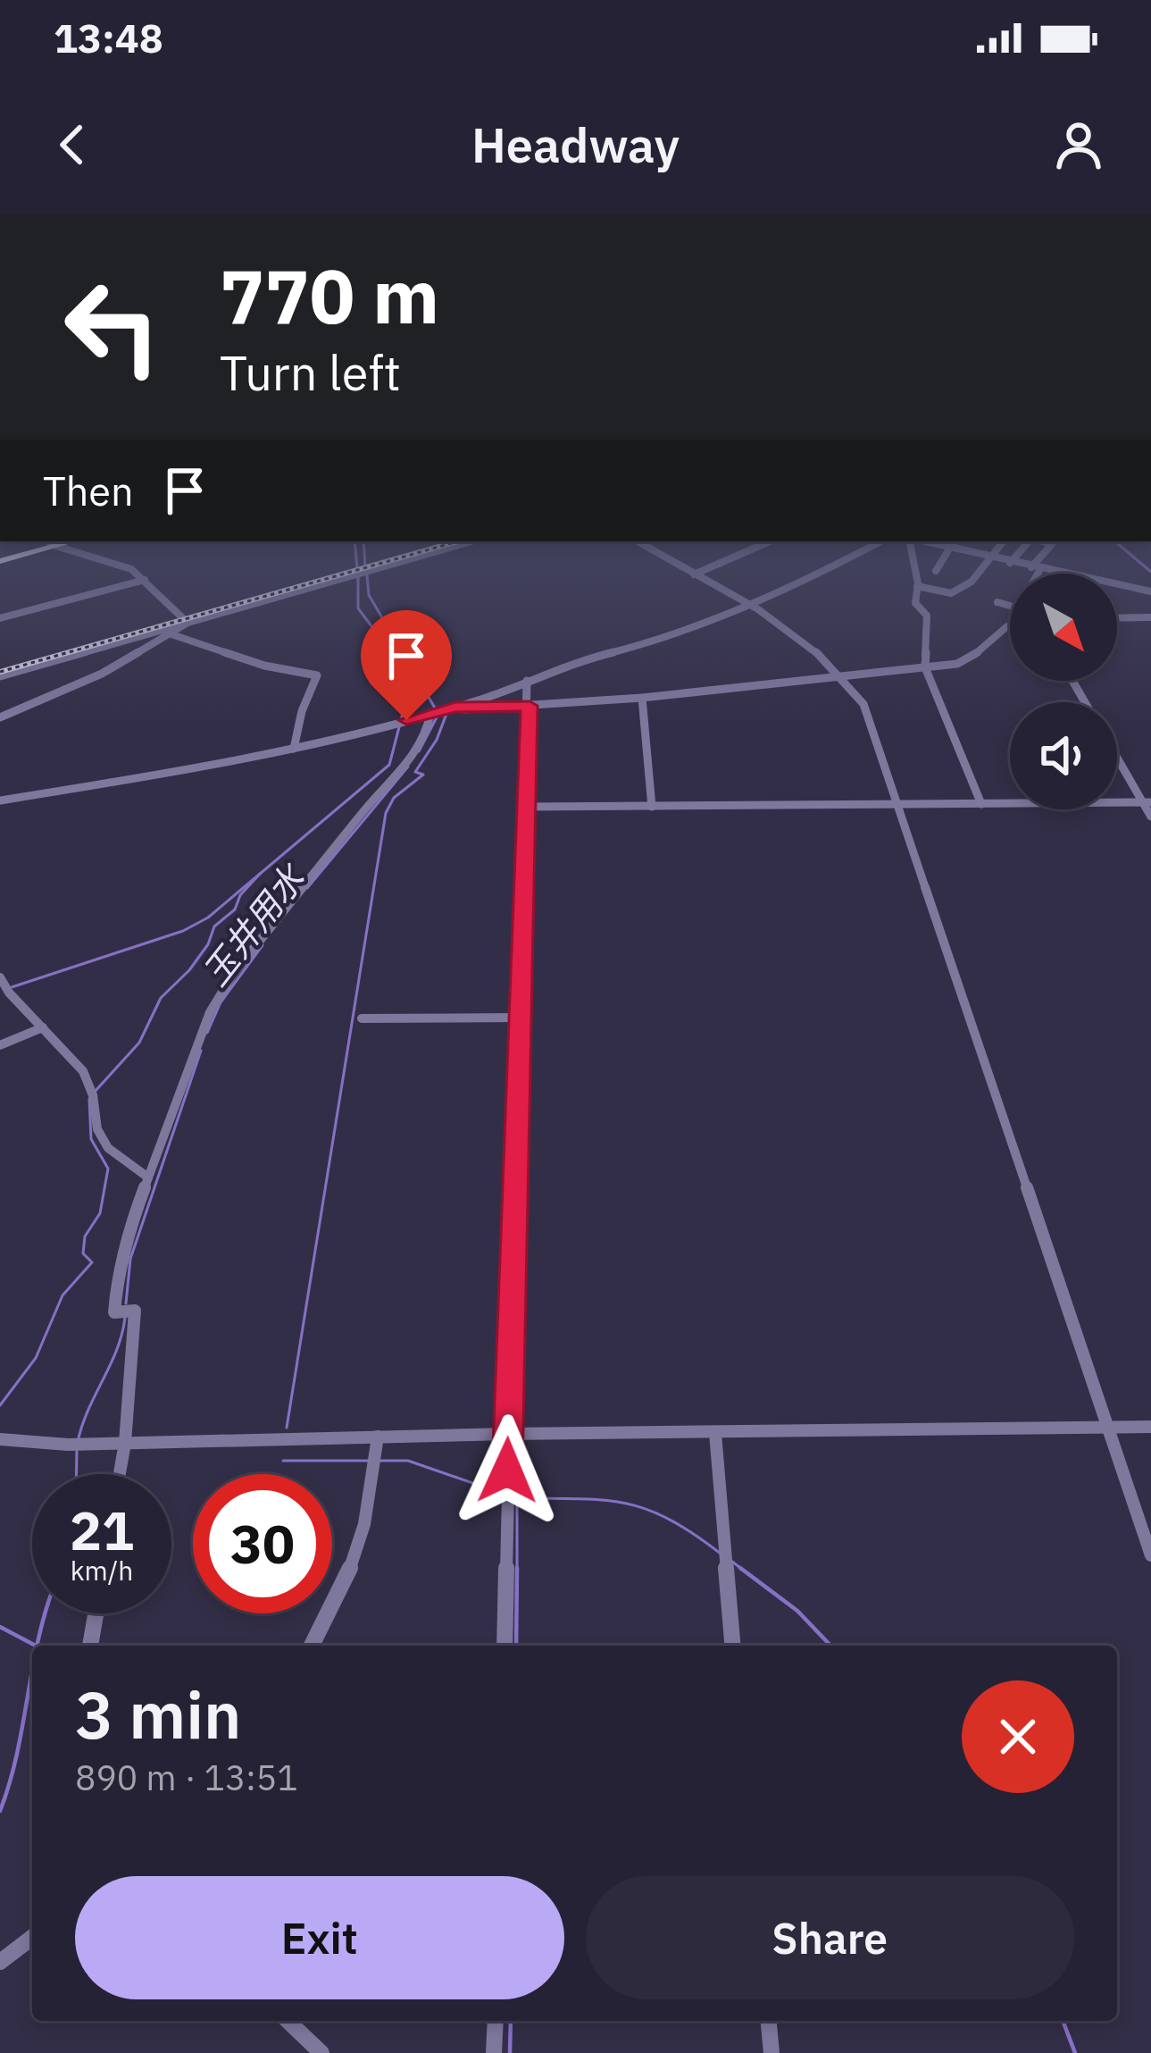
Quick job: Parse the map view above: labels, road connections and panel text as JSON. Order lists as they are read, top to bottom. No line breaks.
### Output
{"water":["玉井用水"],"north":"bottom right","page":{"status":"13:48","header":"Headway","turn":["770 m","Turn left"],"then":"Then","speed":"21 km/h","limit":"30","heading":["3 min","890 m · 13:51"],"buttons":["Exit","Share"]}}
